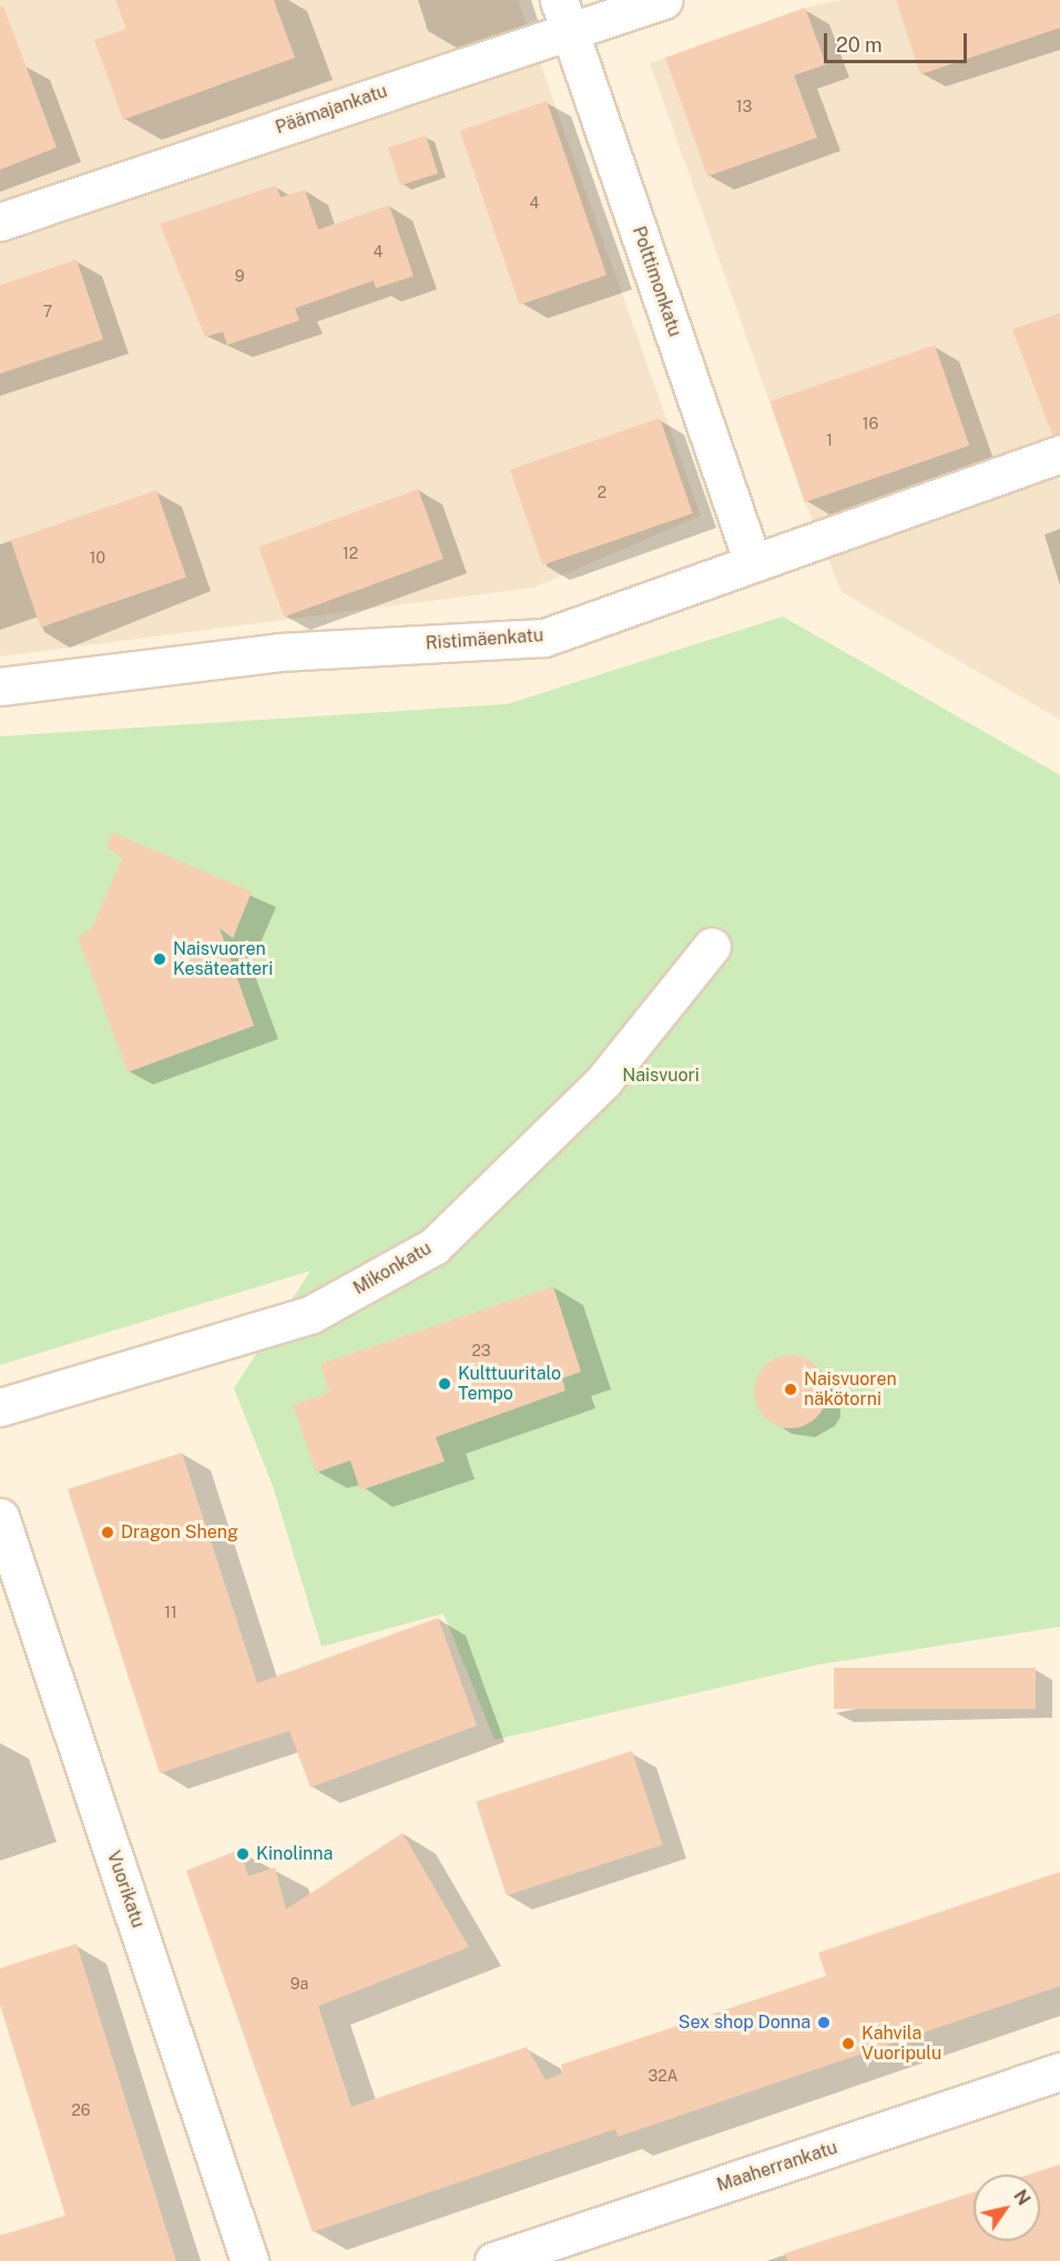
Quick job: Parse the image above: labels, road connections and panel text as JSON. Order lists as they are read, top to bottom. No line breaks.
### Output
{"streets":{"street":["Päämajankatu","Polttimonkatu","Ristimäenkatu","Mikonkatu","Vuorikatu","Maaherrankatu"]},"crossings":[["Päämajankatu","Polttimonkatu"],["Polttimonkatu","Ristimäenkatu"]],"parks":["Naisvuori"],"places":["Naisvuoren Kesäteatteri","Kulttuuritalo Tempo","Naisvuoren näkötorni","Dragon Sheng","Kinolinna","Sex shop Donna","Kahvila Vuoripulu"],"house_numbers":["13","4","4","9","7","16","1","2","12","10","23","11","9a","32A","26"],"scale_bar":"20 m","north":"top right"}
